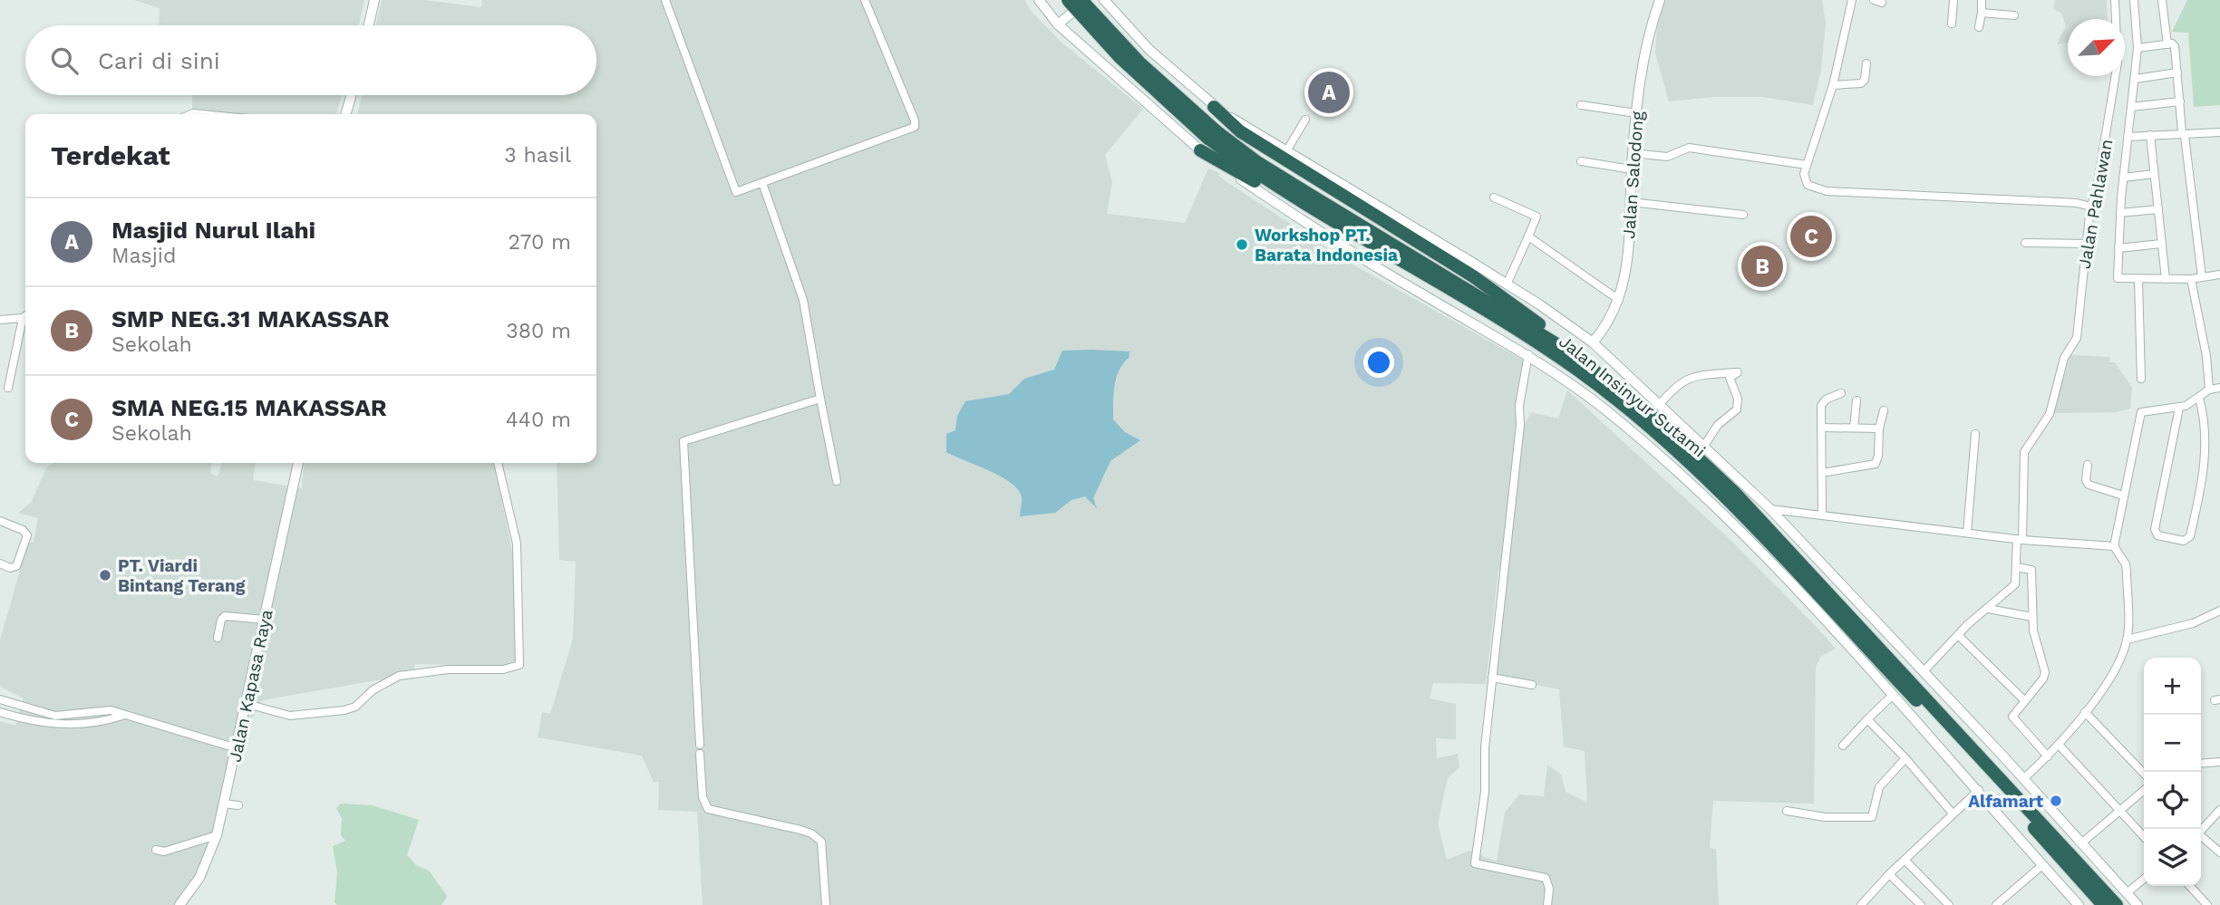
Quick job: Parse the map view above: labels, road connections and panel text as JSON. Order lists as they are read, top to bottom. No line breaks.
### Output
{"streets":{"highway":["Jalan Insinyur Sutami"],"street":["Jalan Salodong","Jalan Pahlawan","Jalan Kapasa Raya"]},"places":["Workshop PT. Barata Indonesia","PT. Viardi Bintang Terang","Alfamart"],"north":"top right","page":{"search":"Cari di sini","pins":["A","C","B"],"heading":["Terdekat","3 hasil"],"list":[{"mark":"A","name":"Masjid Nurul Ilahi","note":"Masjid","value":"270 m"},{"mark":"B","name":"SMP NEG.31 MAKASSAR","note":"Sekolah","value":"380 m"},{"mark":"C","name":"SMA NEG.15 MAKASSAR","note":"Sekolah","value":"440 m"}],"map_buttons":["+","−"]}}
